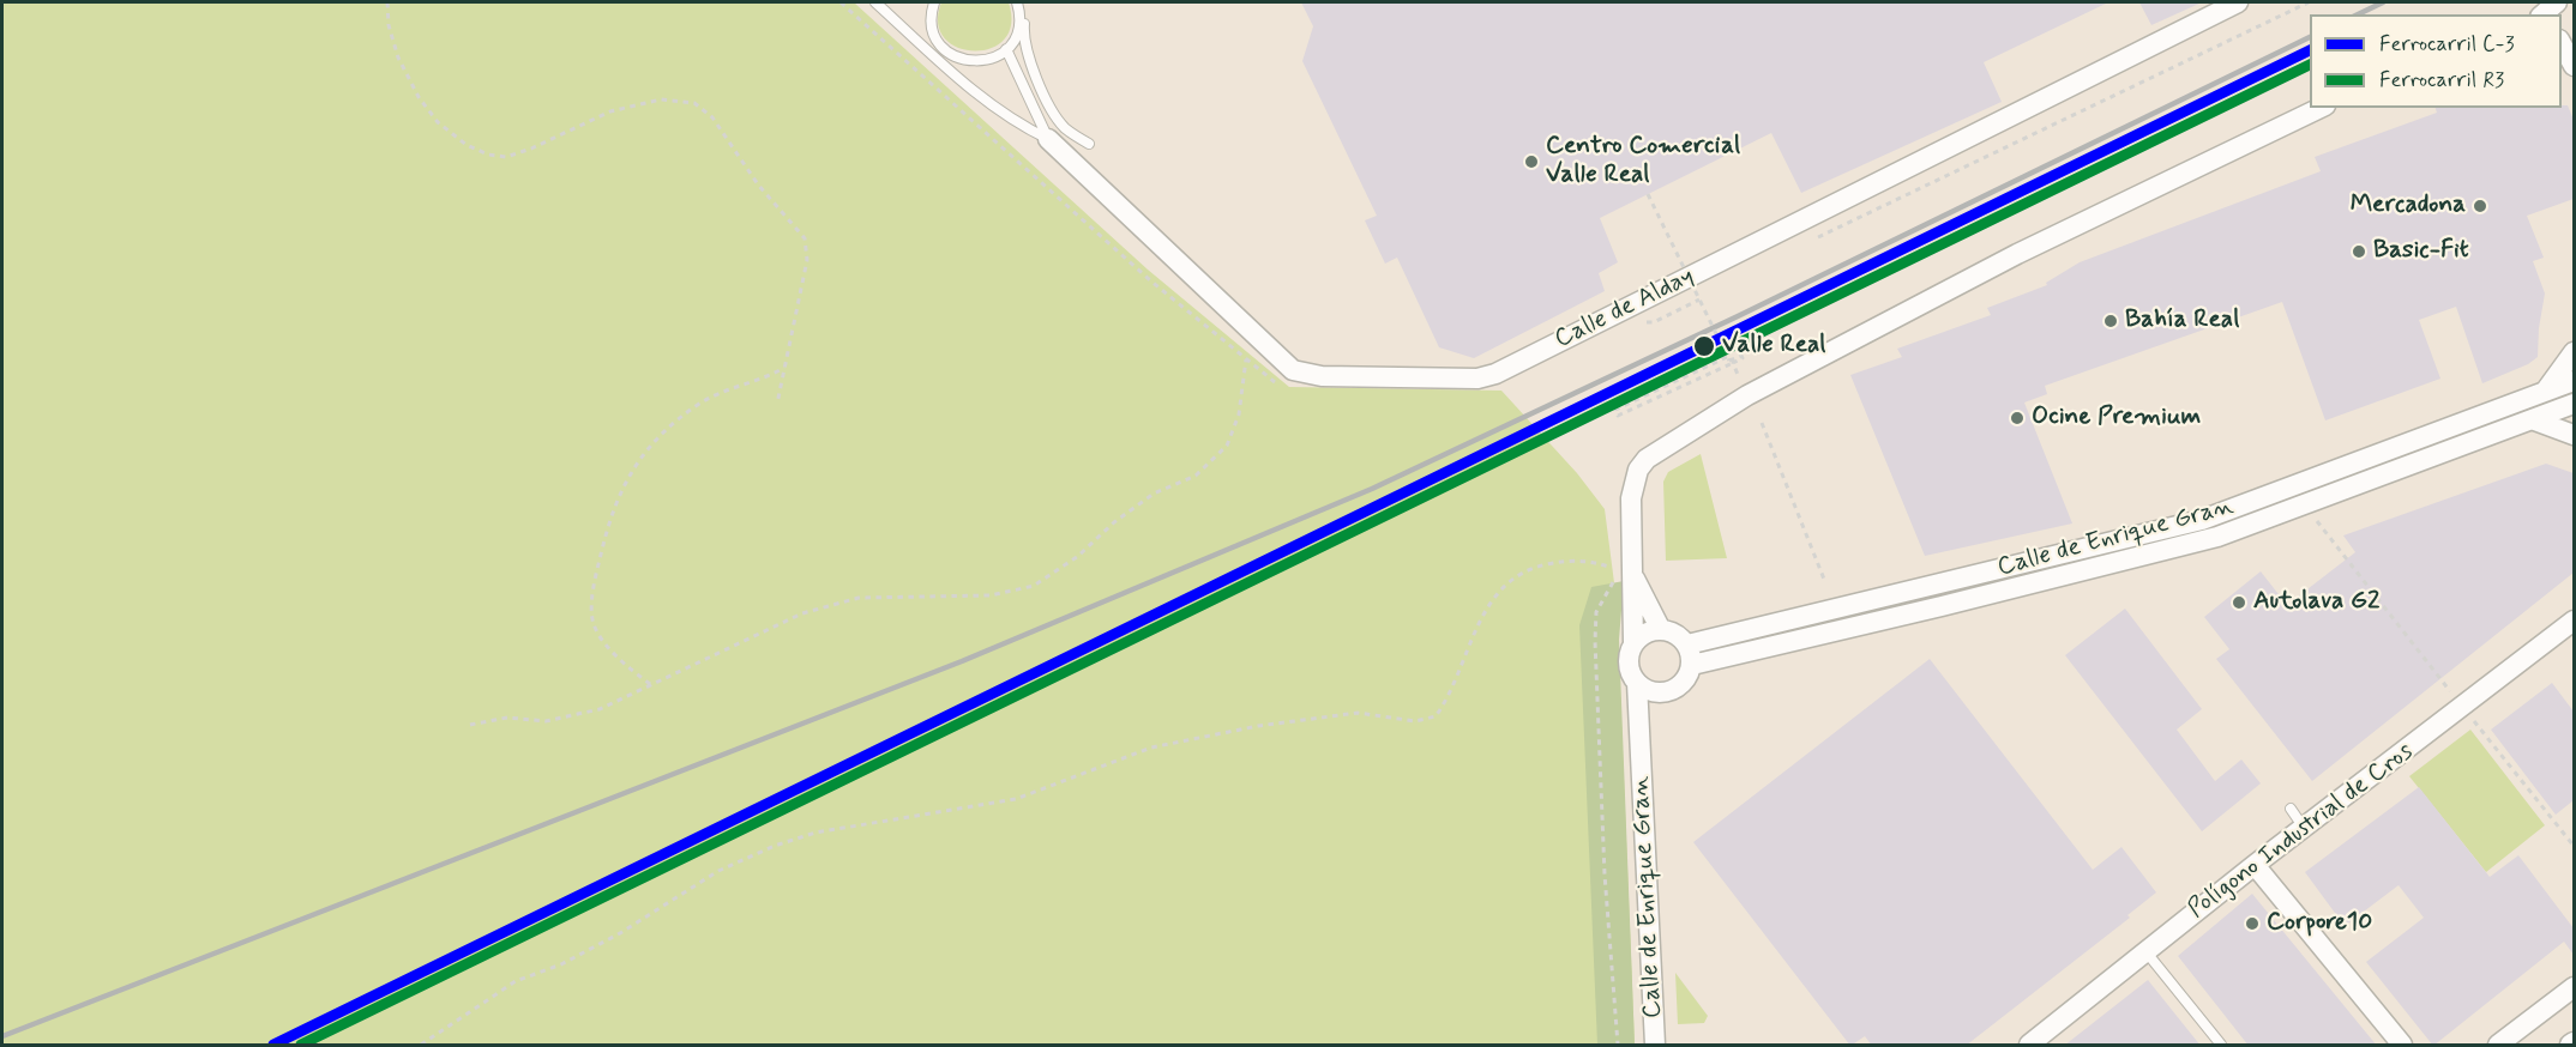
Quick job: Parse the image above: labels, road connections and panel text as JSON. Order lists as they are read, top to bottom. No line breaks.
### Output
{"streets":{"street":["Calle de Alday","Calle de Enrique Gran","Polígono Industrial de Cros"]},"places":["Centro Comercial Valle Real","Mercadona","Basic-Fit","Bahía Real","Valle Real","Ocine Premium","Autolava G2","Corpore10"],"lines":["rail line C-3","rail line R3"],"legend":["Ferrocarril C-3","Ferrocarril R3"]}
